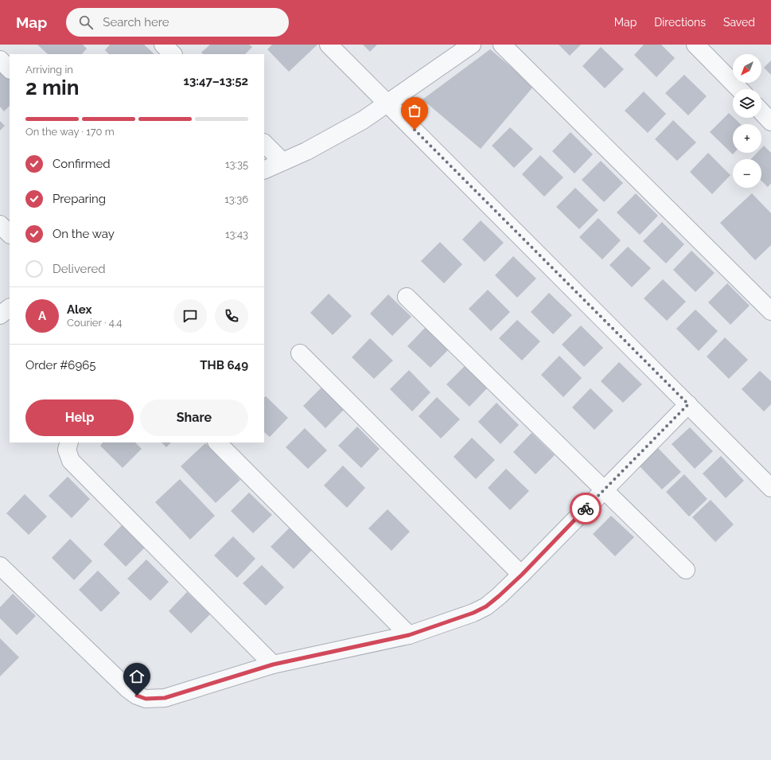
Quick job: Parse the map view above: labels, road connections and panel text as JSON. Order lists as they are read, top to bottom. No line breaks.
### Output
{"north":"bottom left","page":{"header":"Map","search":"Search here","nav":["Map","Directions","Saved"],"map_buttons":["+","−"],"heading":["2 min","Arriving in","13:47–13:52"],"panel":["Alex","Courier · 4.4","Order #6965","THB 649"],"bar":"On the way · 170 m","list":[["Confirmed","13:35"],["Preparing","13:36"],["On the way","13:43"],"Delivered"],"round":"A","buttons":["Help","Share"]}}
